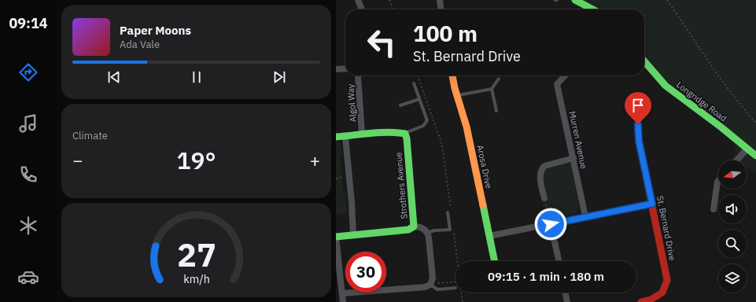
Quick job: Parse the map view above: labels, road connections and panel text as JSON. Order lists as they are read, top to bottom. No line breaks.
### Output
{"streets":{"street":["Longridge Road","Algol Way","Murren Avenue","Arosa Drive","Strothers Avenue","St. Bernard Drive"]},"north":"left","page":{"tabs":"09:14","turn":["100 m","St. Bernard Drive"],"song":["Paper Moons","Ada Vale"],"tile":"Climate","heat":["−","19°","+"],"limit":"30","trip":"09:15 · 1 min · 180 m","gauge":["27","km/h"]}}
